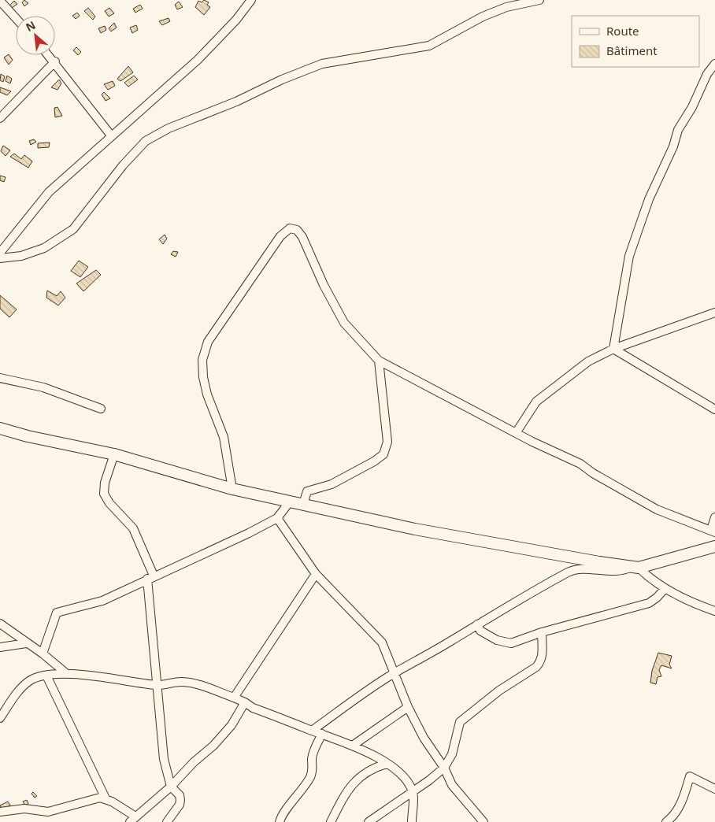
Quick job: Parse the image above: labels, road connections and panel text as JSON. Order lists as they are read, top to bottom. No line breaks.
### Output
{"legend":["Route","Bâtiment"],"north":"top left"}
